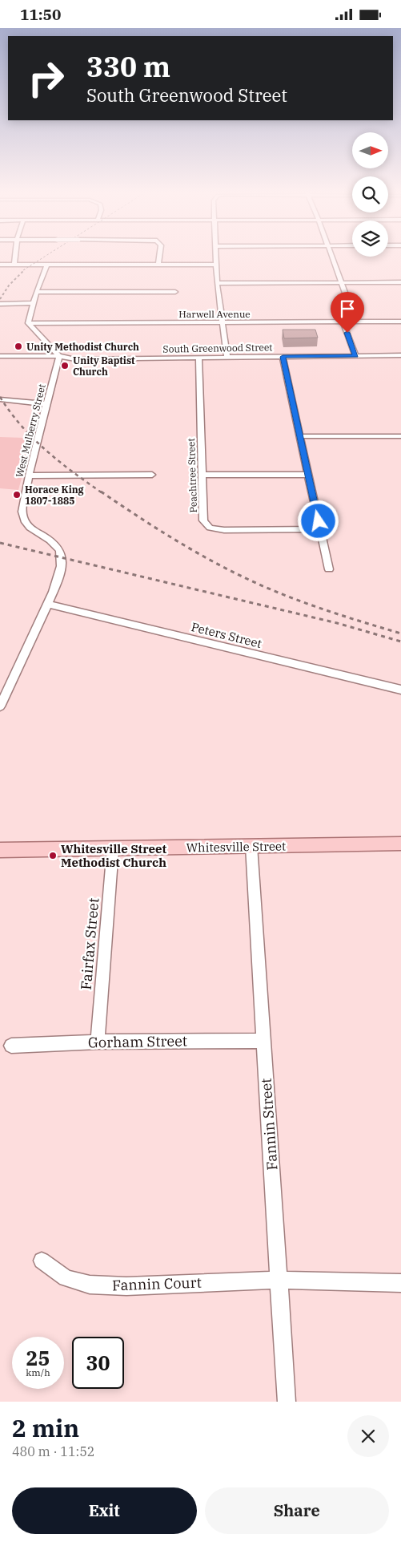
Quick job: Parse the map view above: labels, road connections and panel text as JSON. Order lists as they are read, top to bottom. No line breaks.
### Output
{"streets":{"main road":["Whitesville Street"],"street":["Harwell Avenue","South Greenwood Street","West Mulberry Street","Peachtree Street","Peters Street","Fairfax Street","Gorham Street","Fannin Street","Fannin Court"]},"crossings":[["South Greenwood Street","West Mulberry Street"],["South Greenwood Street","Peachtree Street"],["West Mulberry Street","Peters Street"],["Whitesville Street","Fairfax Street"],["Whitesville Street","Fannin Street"],["Fairfax Street","Gorham Street"],["Gorham Street","Fannin Street"],["Fannin Street","Fannin Court"]],"places":["Unity Methodist Church","Unity Baptist Church","Horace King 1807-1885","Whitesville Street Methodist Church"],"north":"right","page":{"status":"11:50","turn":["330 m","South Greenwood Street"],"speed":"25 km/h","limit":"30","heading":["2 min","480 m · 11:52"],"buttons":["Exit","Share"]}}
